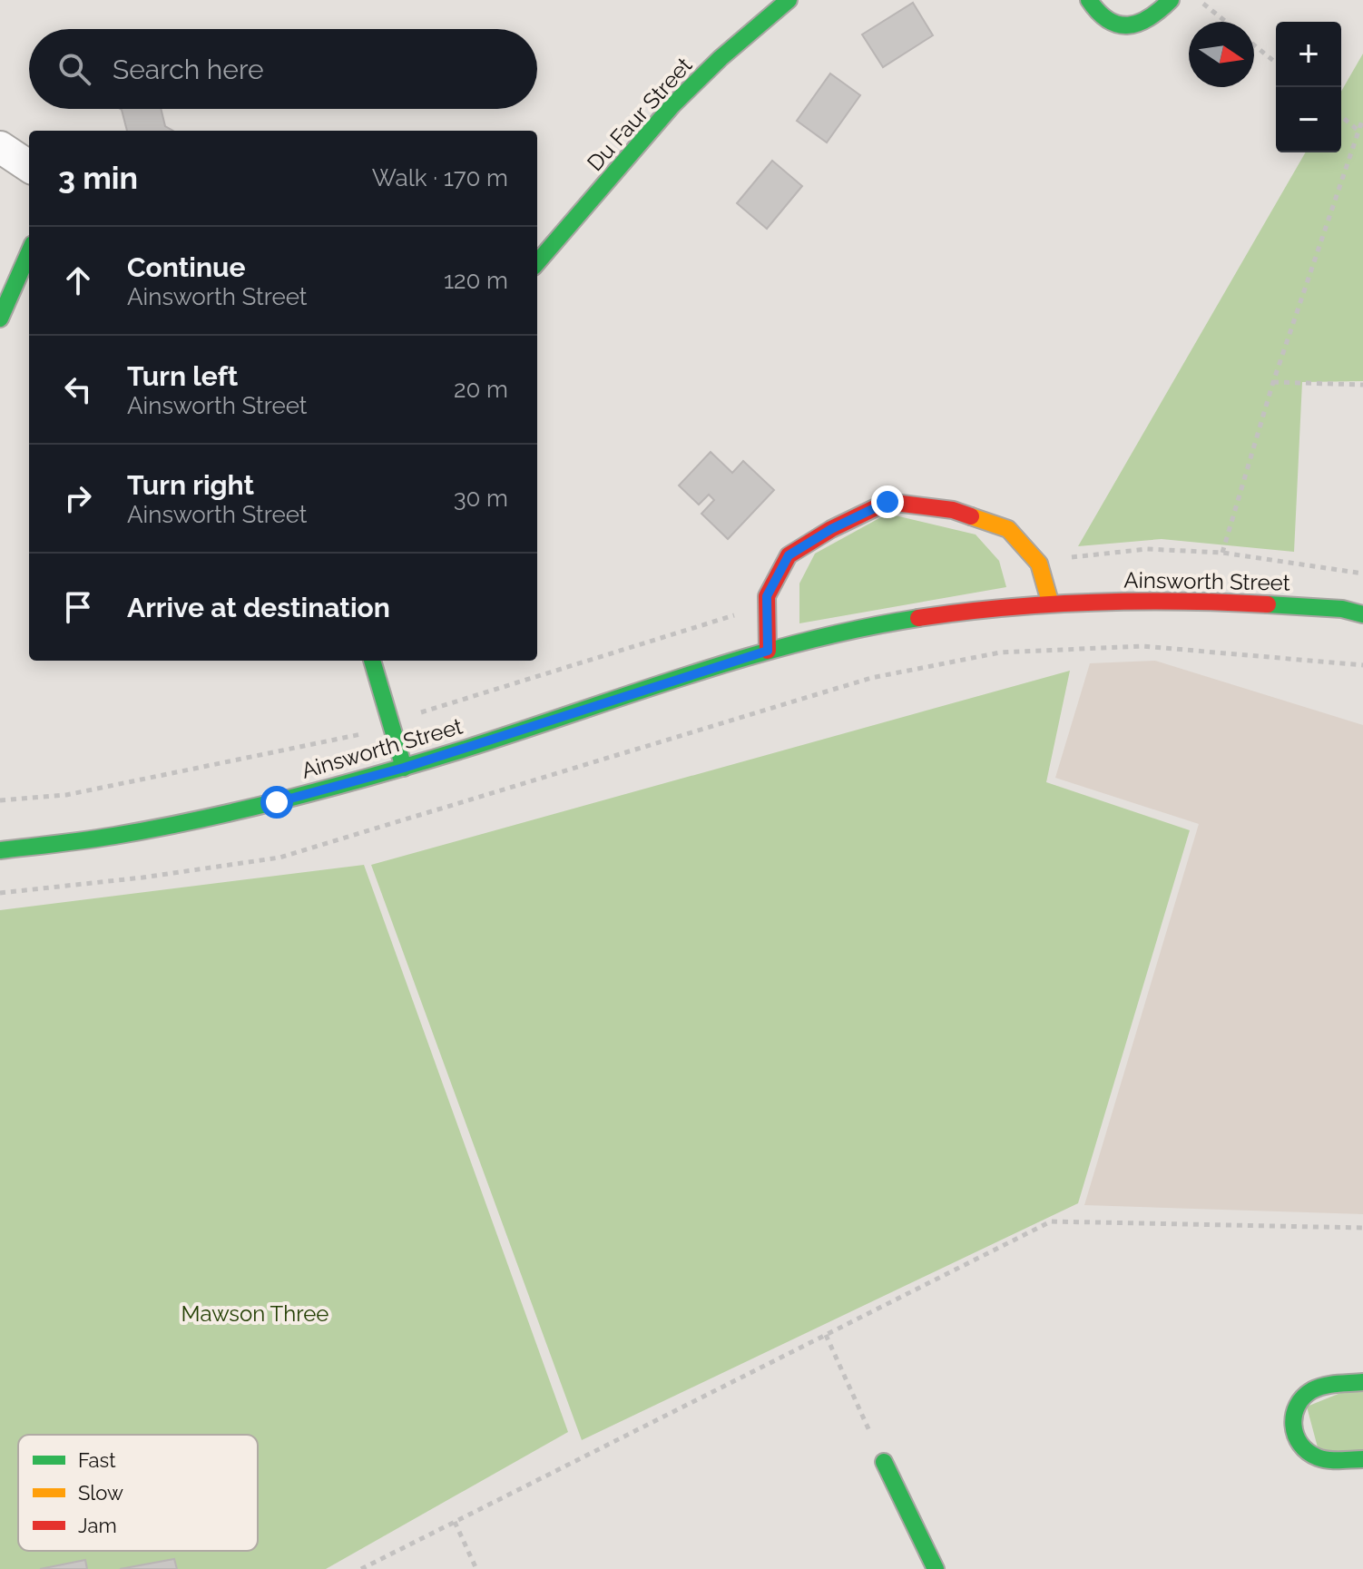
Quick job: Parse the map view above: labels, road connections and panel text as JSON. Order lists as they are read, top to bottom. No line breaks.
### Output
{"streets":{"street":["Du Faur Street","Ainsworth Street"]},"parks":["Mawson Three"],"legend":["Fast","Slow","Jam"],"north":"right","page":{"map_buttons":["+","−"],"search":"Search here","heading":["3 min","Walk · 170 m"],"list":[["Continue","Ainsworth Street","120 m"],["Turn left","Ainsworth Street","20 m"],["Turn right","Ainsworth Street","30 m"],"Arrive at destination"]}}
